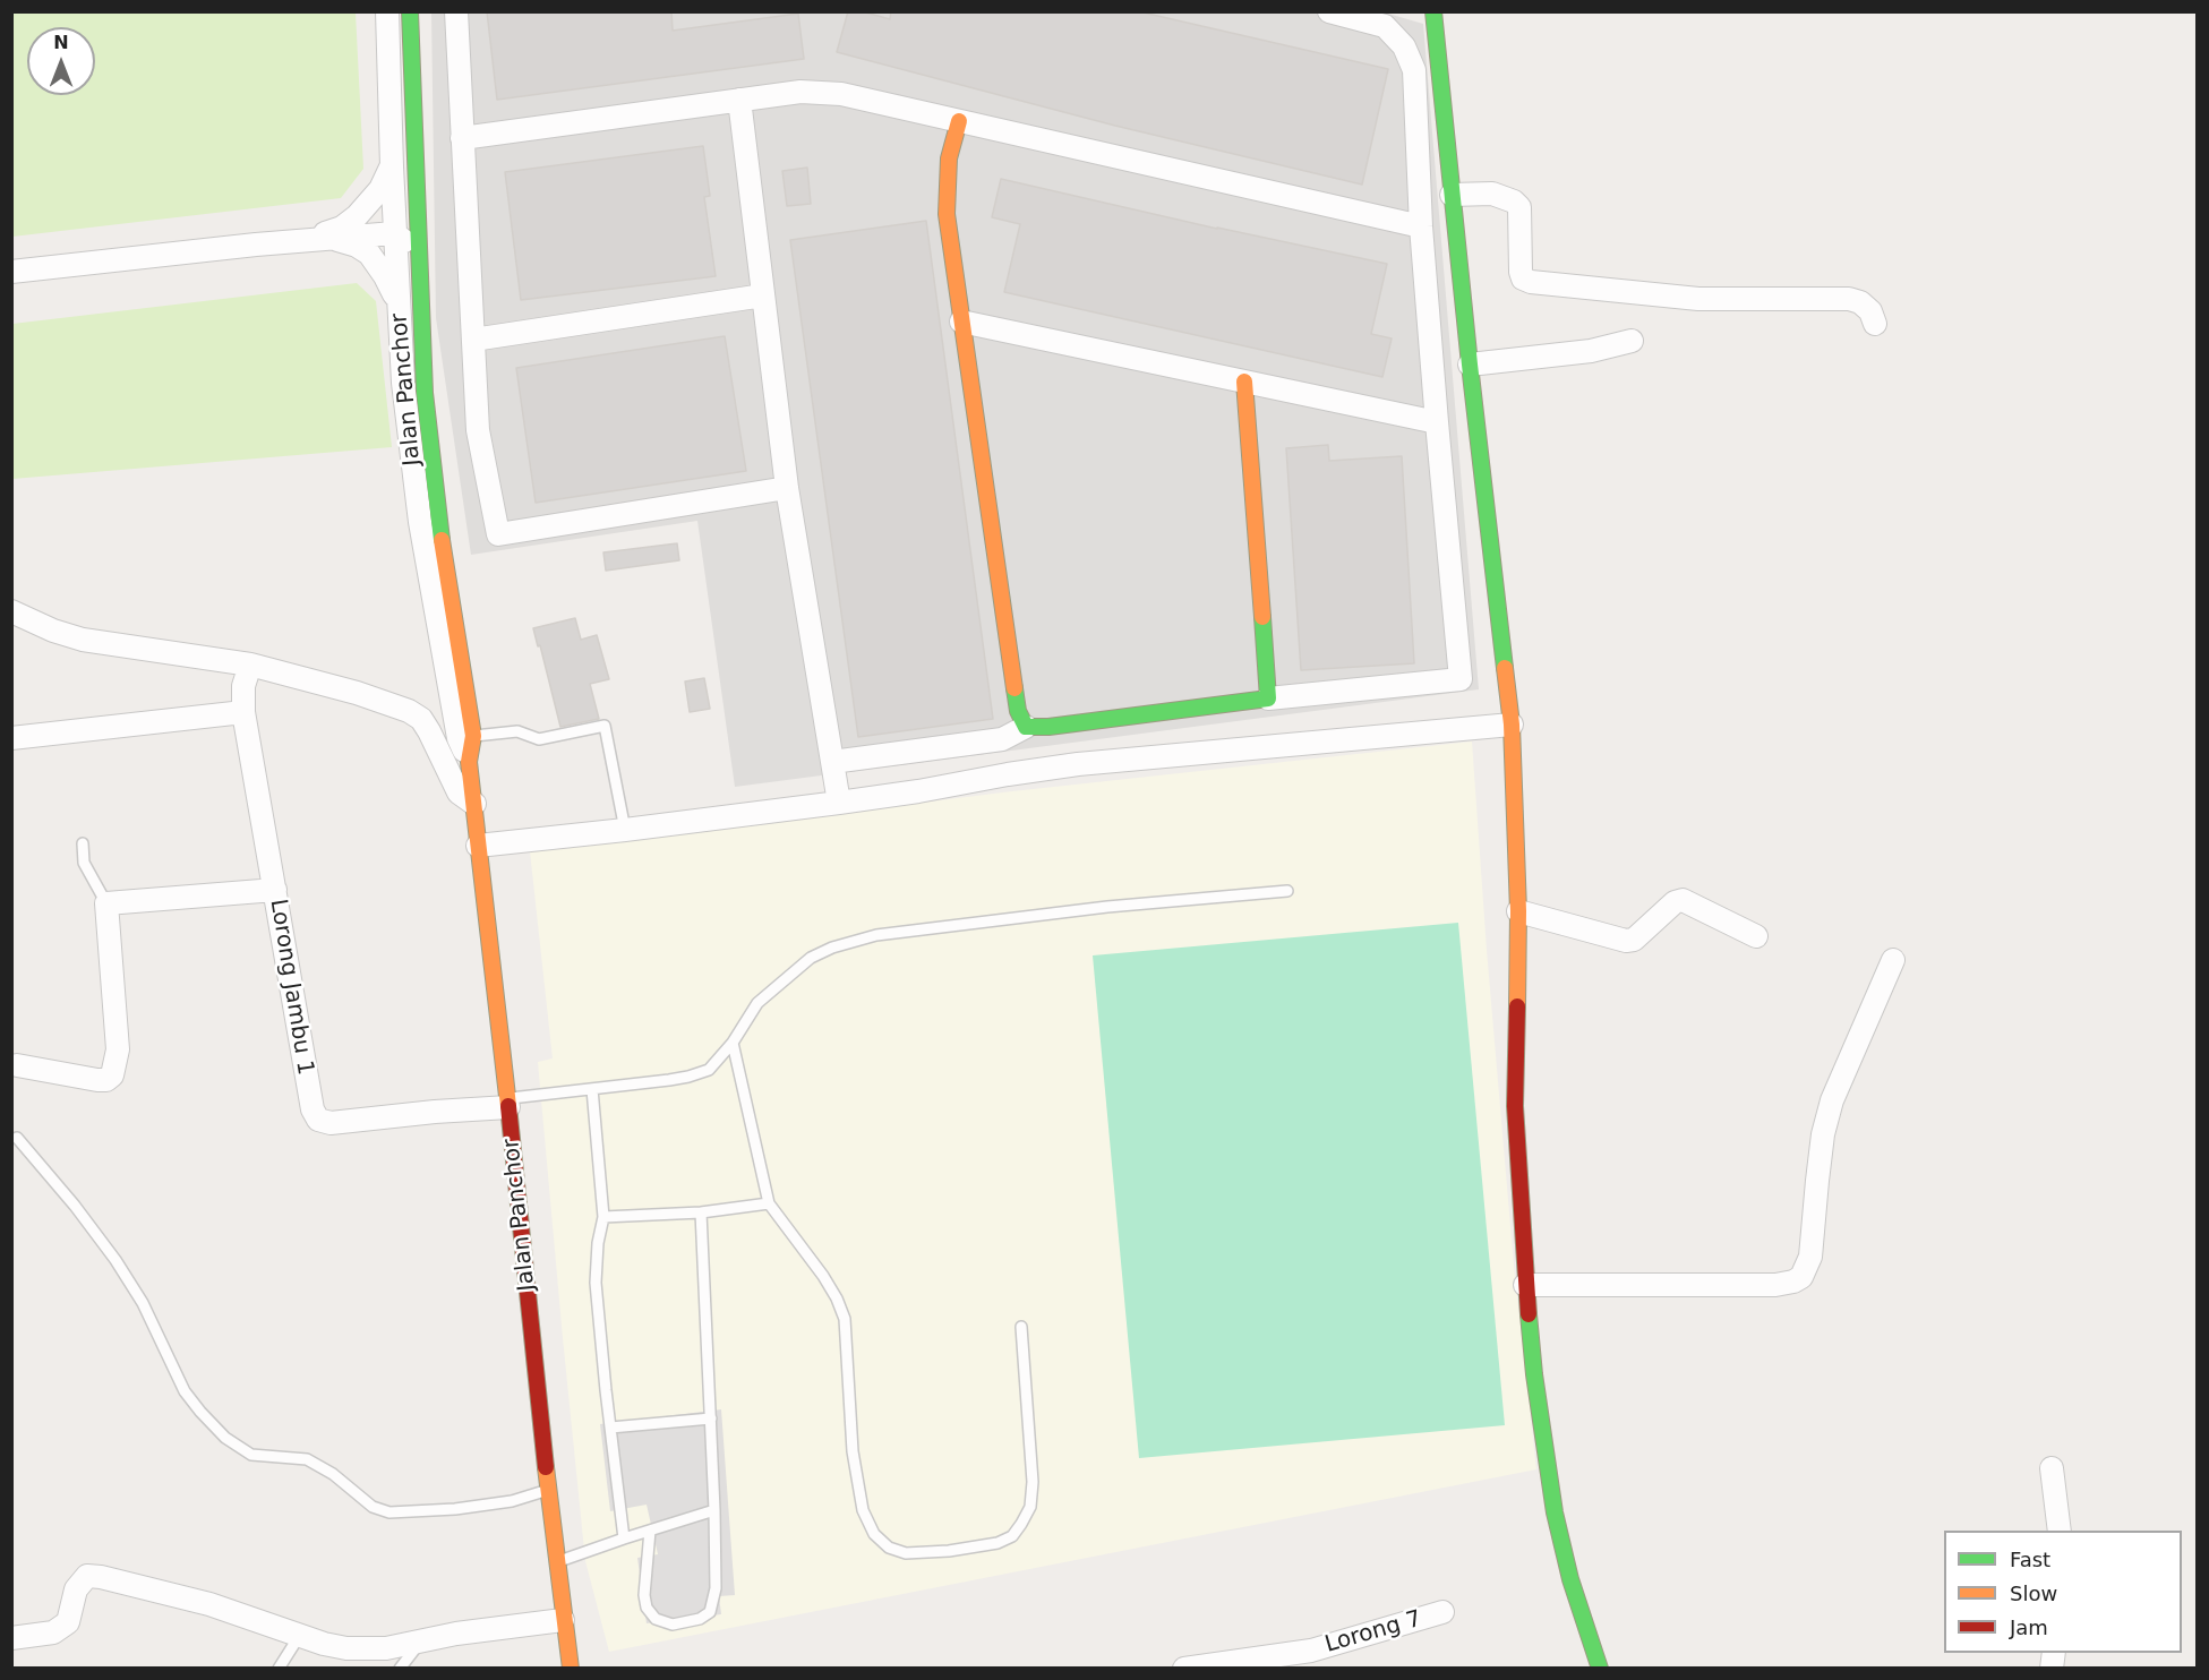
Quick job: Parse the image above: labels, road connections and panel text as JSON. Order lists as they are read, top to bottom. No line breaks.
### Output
{"streets":{"street":["Jalan Panchor","Lorong Jambu 1","Lorong 7"]},"crossings":[["Jalan Panchor","Lorong Jambu 1"]],"legend":["Fast","Slow","Jam"],"north":"top"}
